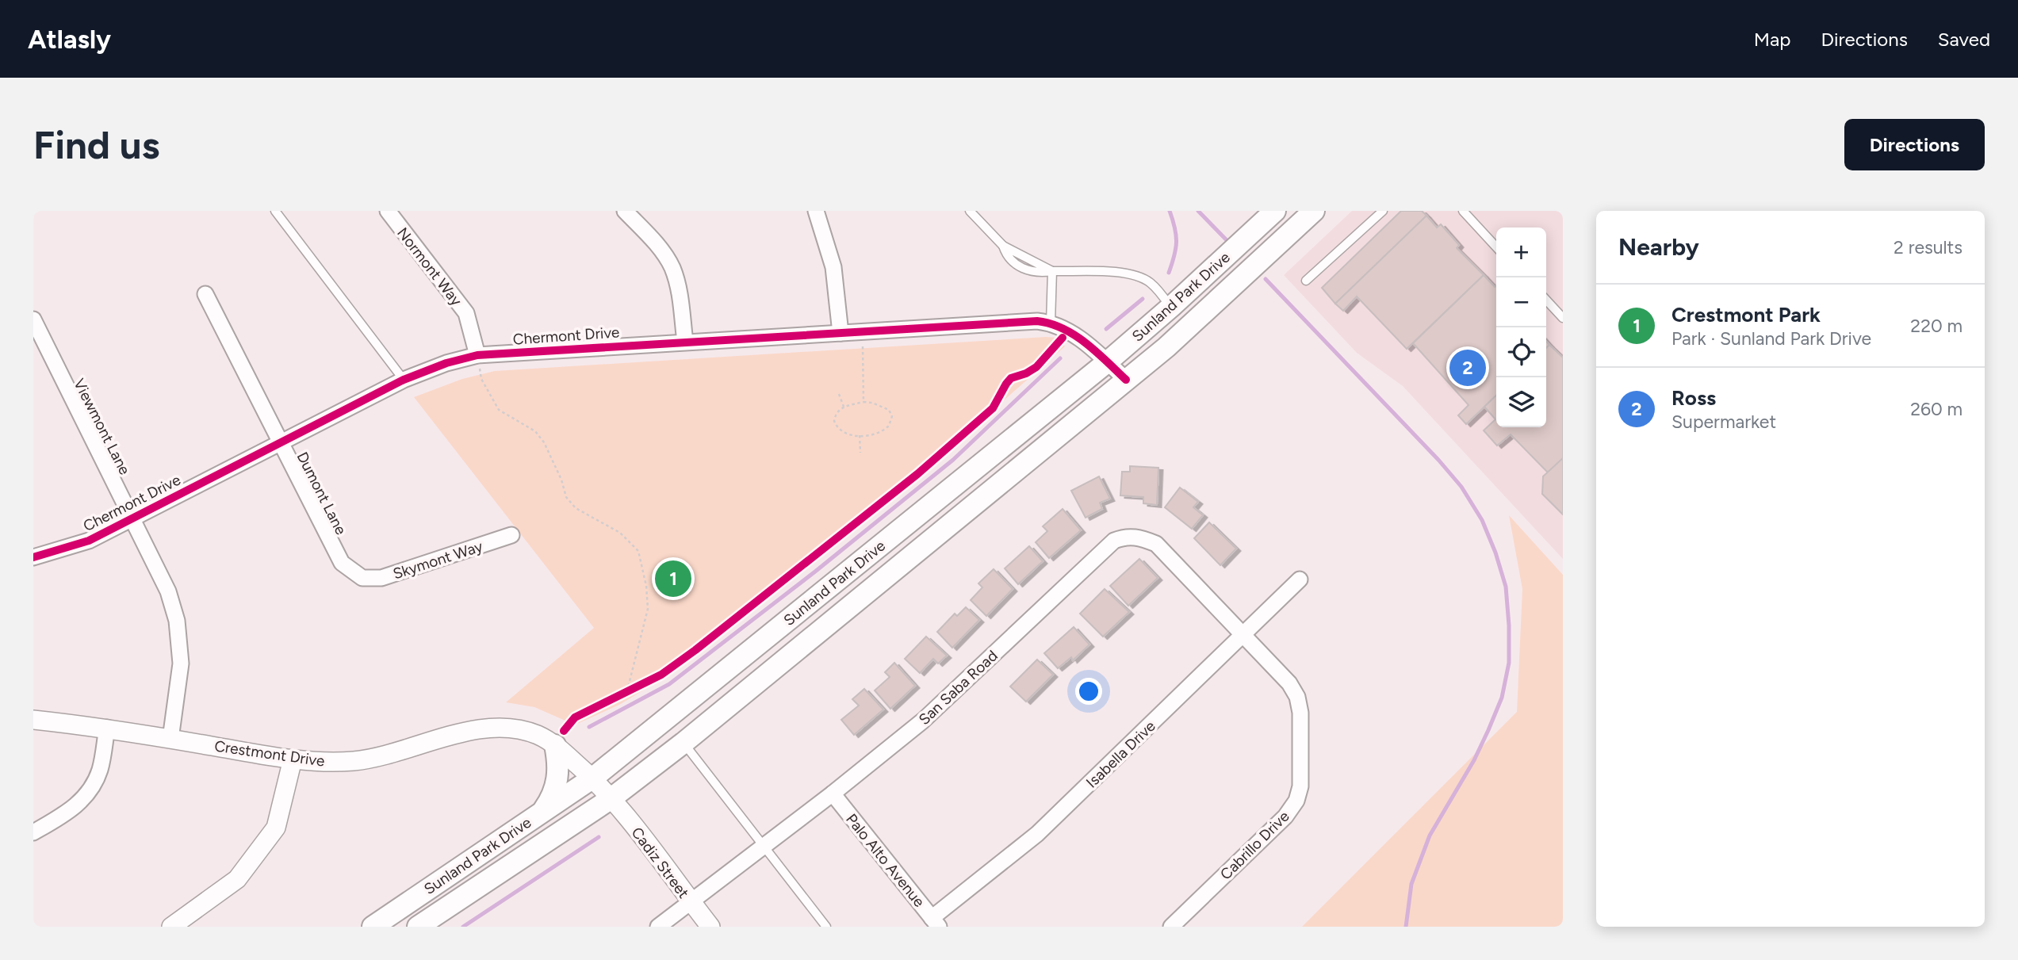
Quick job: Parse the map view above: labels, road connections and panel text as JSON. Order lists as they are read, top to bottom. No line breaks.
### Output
{"streets":{"main road":["Sunland Park Drive"],"street":["Normont Way","Chermont Drive","Viewmont Lane","Dumont Lane","Skymont Way","San Saba Road","Crestmont Drive","Isabella Drive","Cabrillo Drive","Palo Alto Avenue","Cadiz Street"]},"crossings":[["Normont Way","Chermont Drive"],["Sunland Park Drive","Chermont Drive"],["Sunland Park Drive","Crestmont Drive"],["Sunland Park Drive","Cadiz Street"],["Chermont Drive","Viewmont Lane"],["Chermont Drive","Dumont Lane"],["Viewmont Lane","Crestmont Drive"],["Dumont Lane","Skymont Way"],["San Saba Road","Isabella Drive"],["San Saba Road","Cabrillo Drive"],["San Saba Road","Palo Alto Avenue"],["San Saba Road","Cadiz Street"],["Crestmont Drive","Cadiz Street"],["Isabella Drive","Cabrillo Drive"],["Isabella Drive","Palo Alto Avenue"]],"page":{"header":"Atlasly","nav":["Map","Directions","Saved"],"buttons":"Directions","title":"Find us","heading":["Nearby","2 results"],"map_buttons":["+","−"],"list":[{"mark":"1","name":"Crestmont Park","note":"Park · Sunland Park Drive","value":"220 m"},{"mark":"2","name":"Ross","note":"Supermarket","value":"260 m"}],"pins":["2","1"]}}
